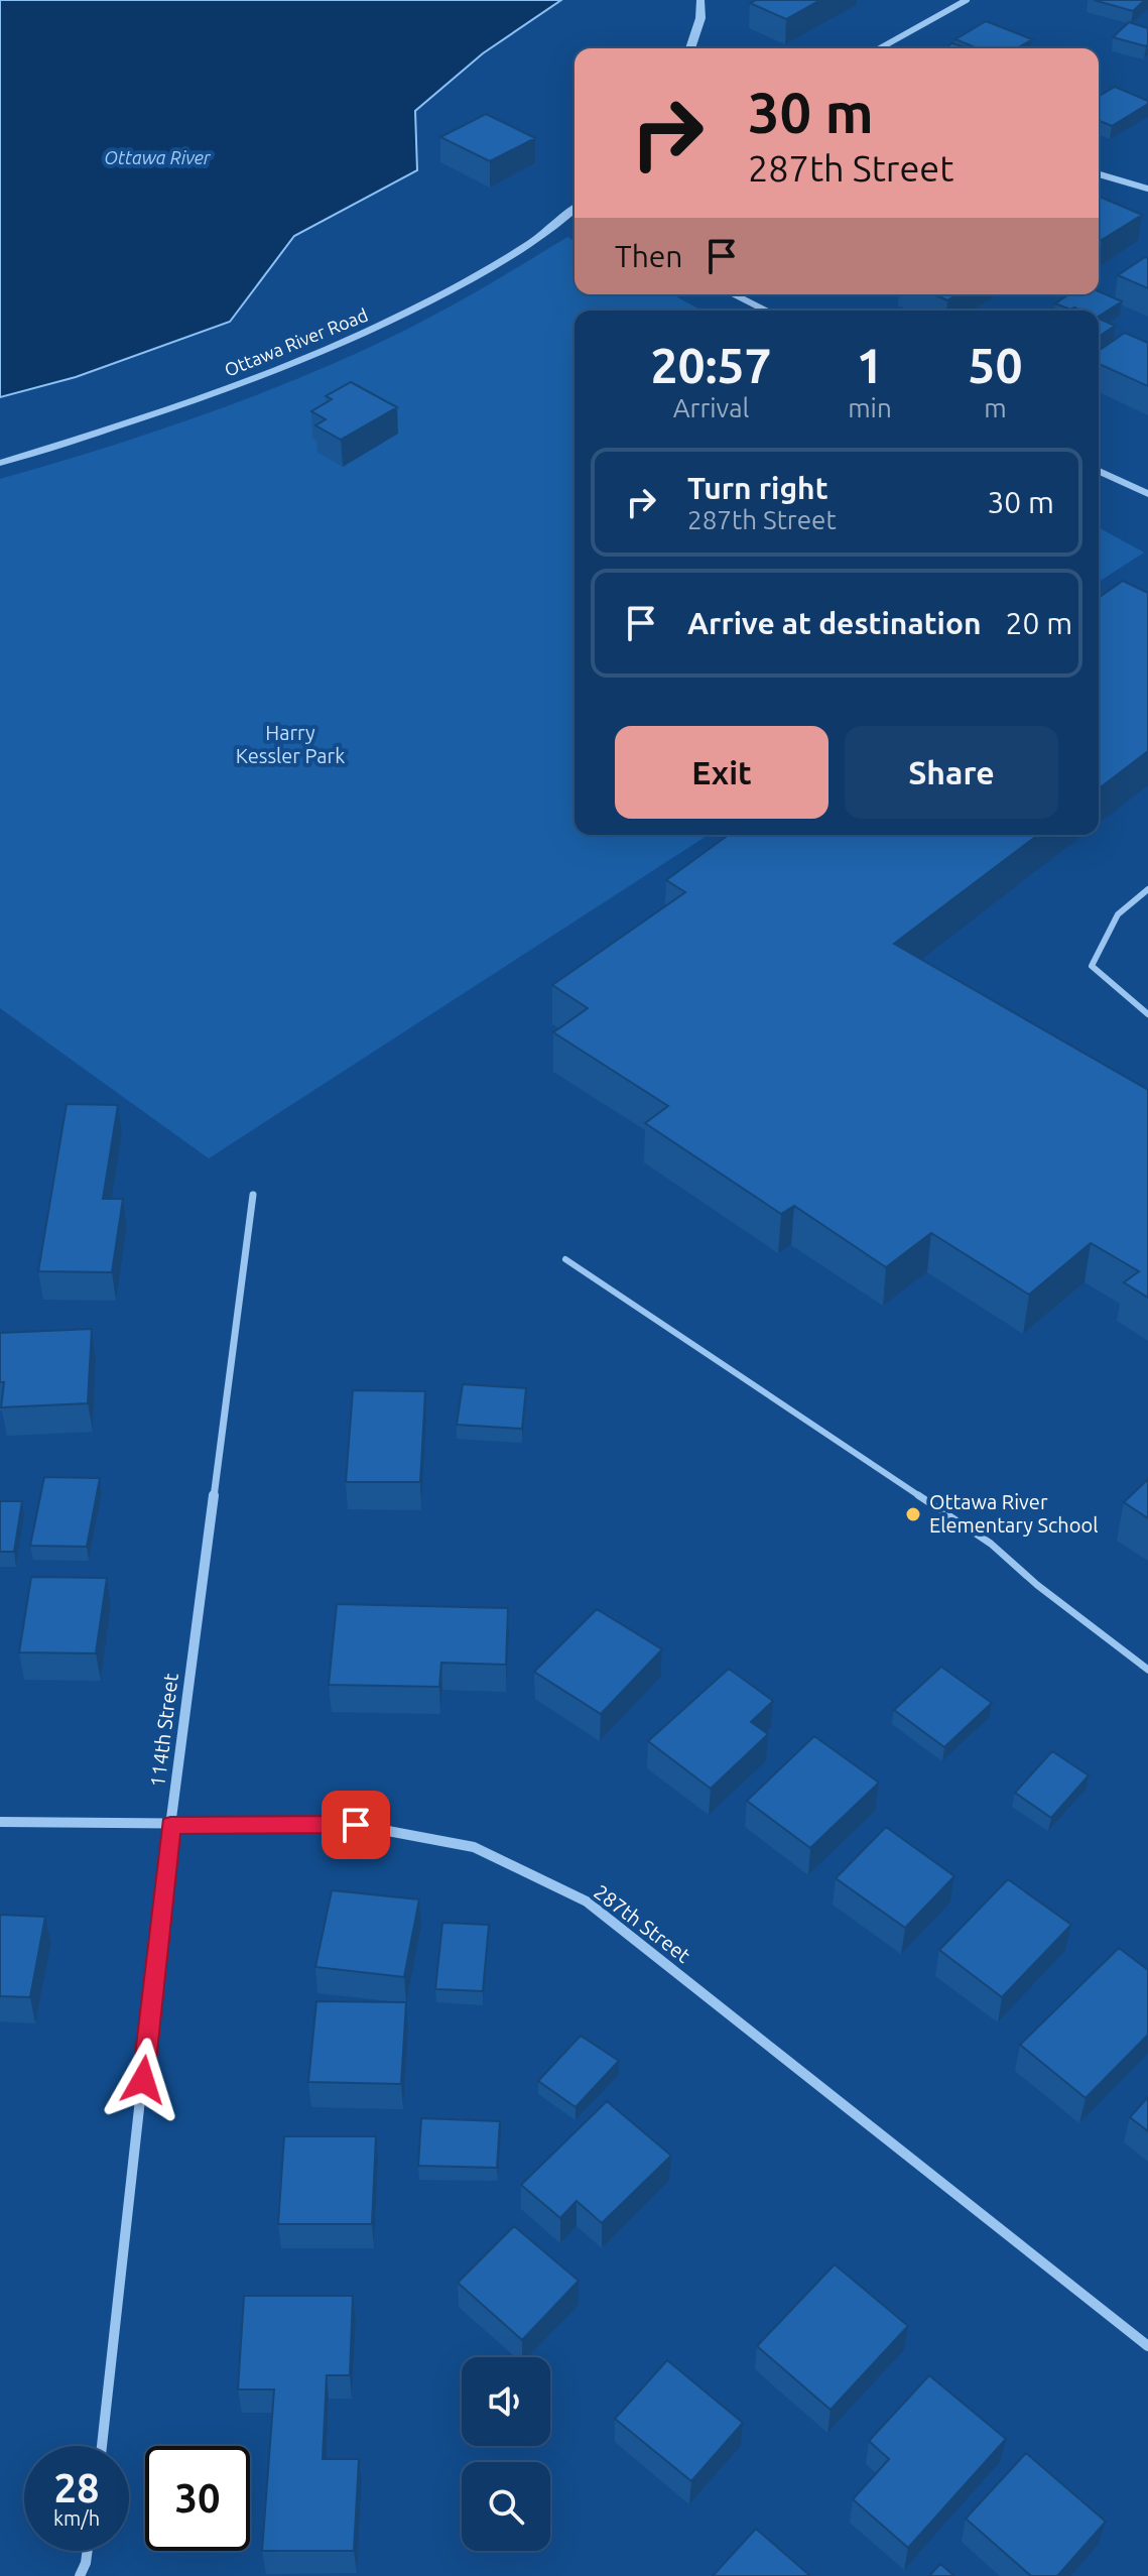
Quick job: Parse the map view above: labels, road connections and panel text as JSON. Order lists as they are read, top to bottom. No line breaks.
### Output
{"streets":{"street":["Ottawa River Road","114th Street","287th Street"]},"crossings":[["114th Street","287th Street"]],"water":["Ottawa River"],"parks":["Harry Kessler Park"],"places":["Ottawa River Elementary School"],"page":{"turn":["30 m","287th Street"],"then":"Then","eta":["20:57","Arrival","1","min","50","m"],"list":[{"name":"Turn right","note":"287th Street","value":"30 m"},{"name":"Arrive at destination","value":"20 m"}],"buttons":["Exit","Share"],"speed":"28 km/h","limit":"30"}}
